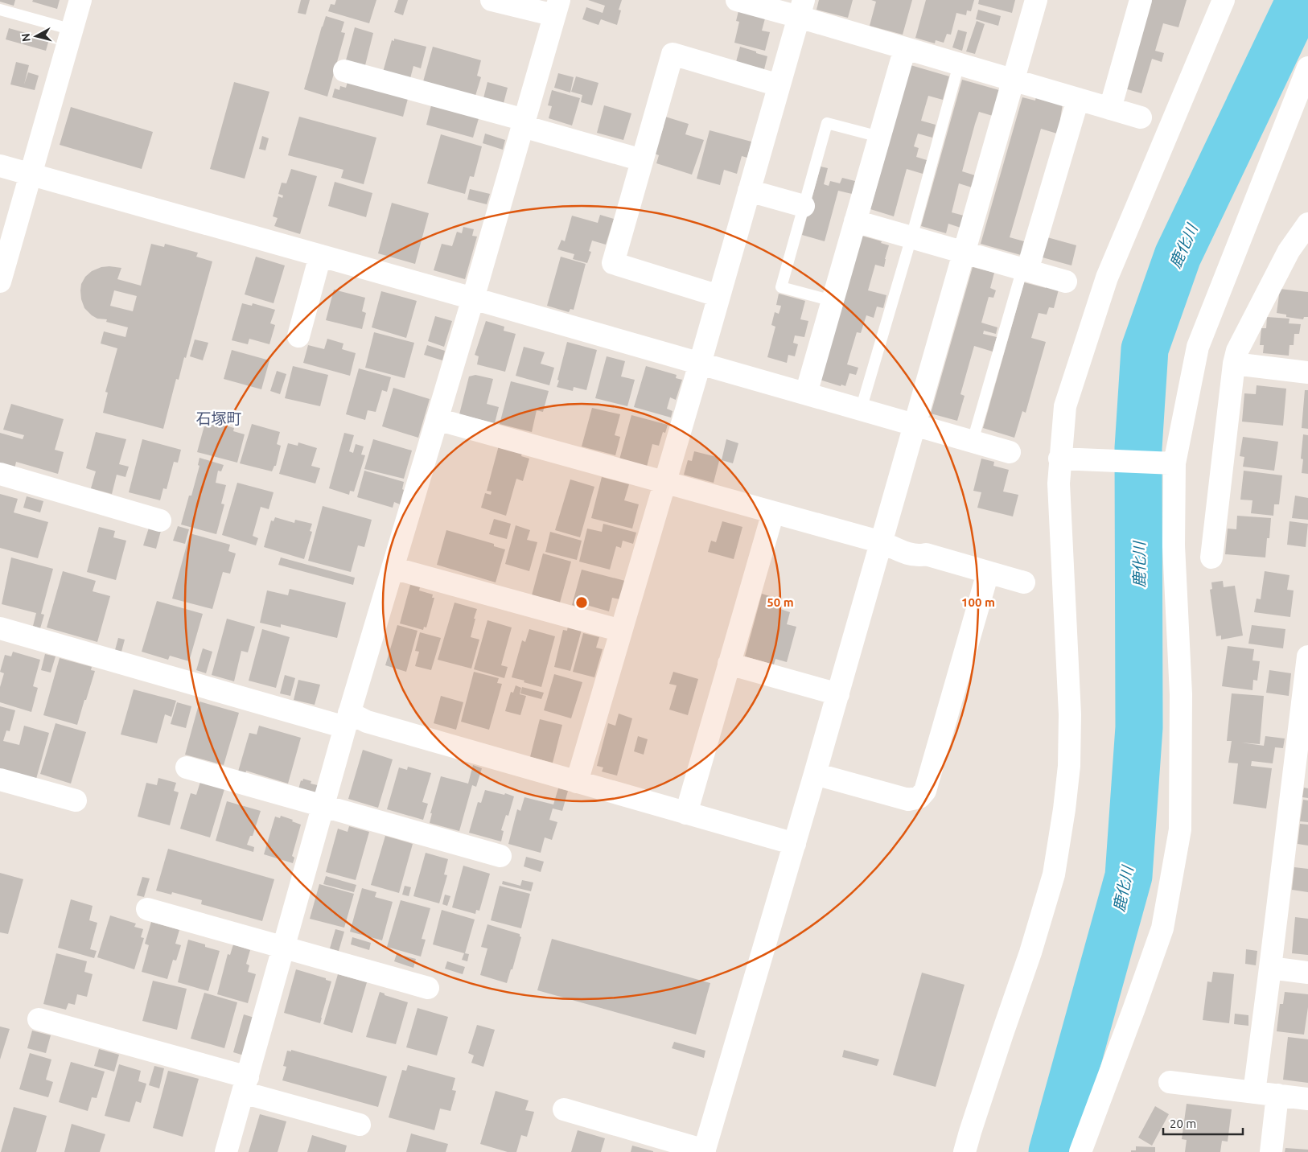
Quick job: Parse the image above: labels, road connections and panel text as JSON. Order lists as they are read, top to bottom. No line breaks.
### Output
{"districts":["石塚町"],"water":["鹿化川"],"scale_bar":"20 m","north":"left","rings":["50 m","100 m"]}
